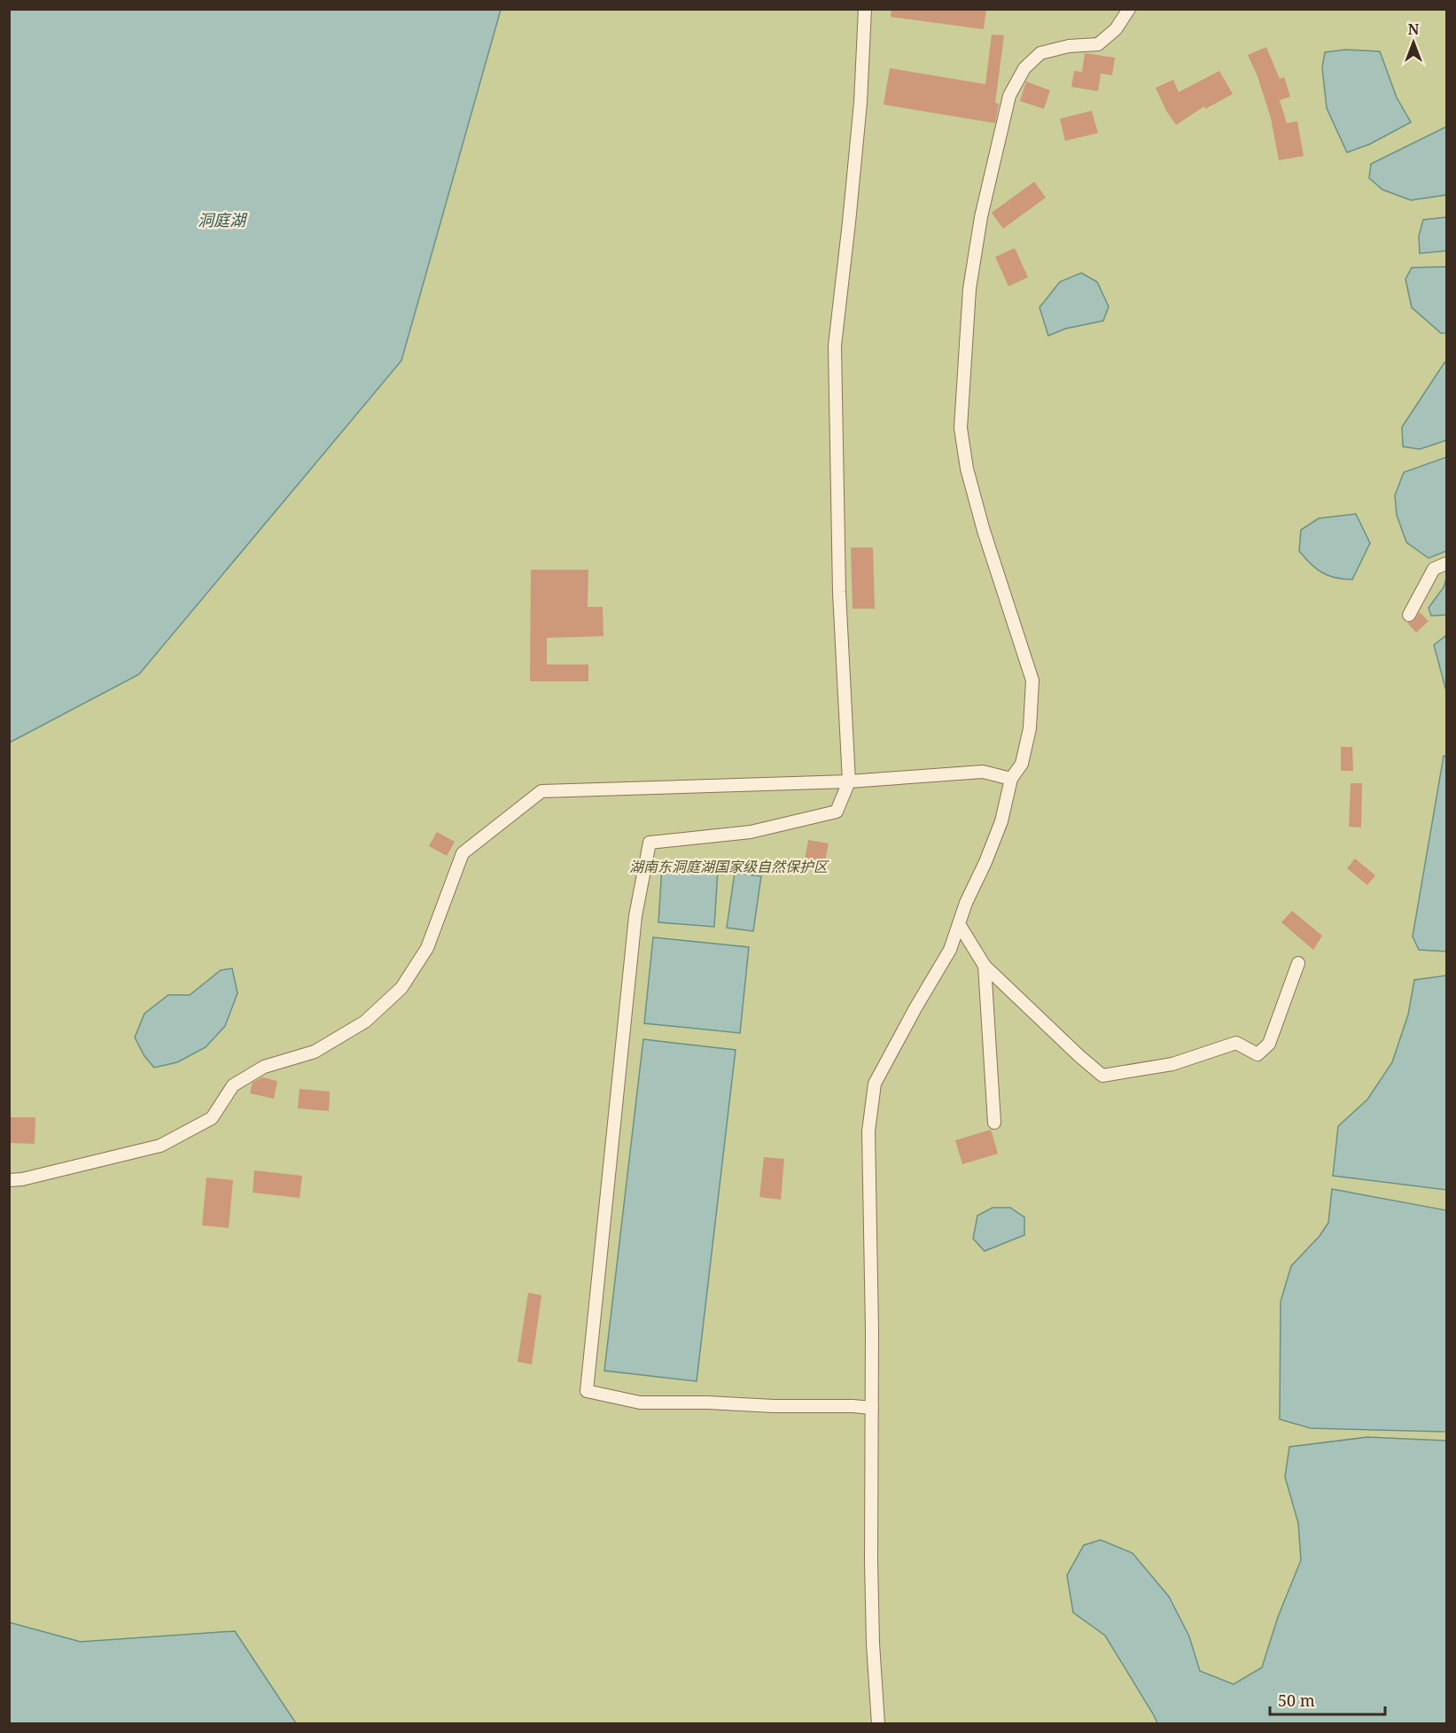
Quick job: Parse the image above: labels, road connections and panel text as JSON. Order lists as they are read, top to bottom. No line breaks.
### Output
{"water":["洞庭湖"],"parks":["湖南东洞庭湖国家级自然保护区"],"scale_bar":"50 m","north":"top"}
